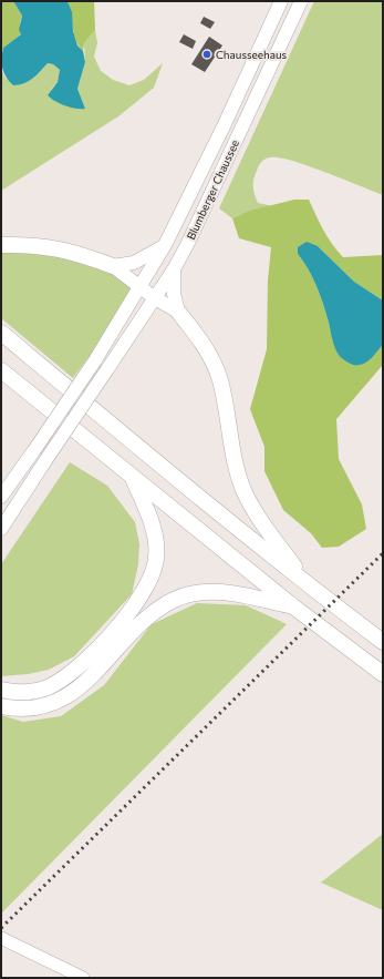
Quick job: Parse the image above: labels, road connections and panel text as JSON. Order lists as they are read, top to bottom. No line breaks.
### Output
{"streets":{"main road":["Blumberger Chaussee"]},"places":["Chausseehaus"]}
